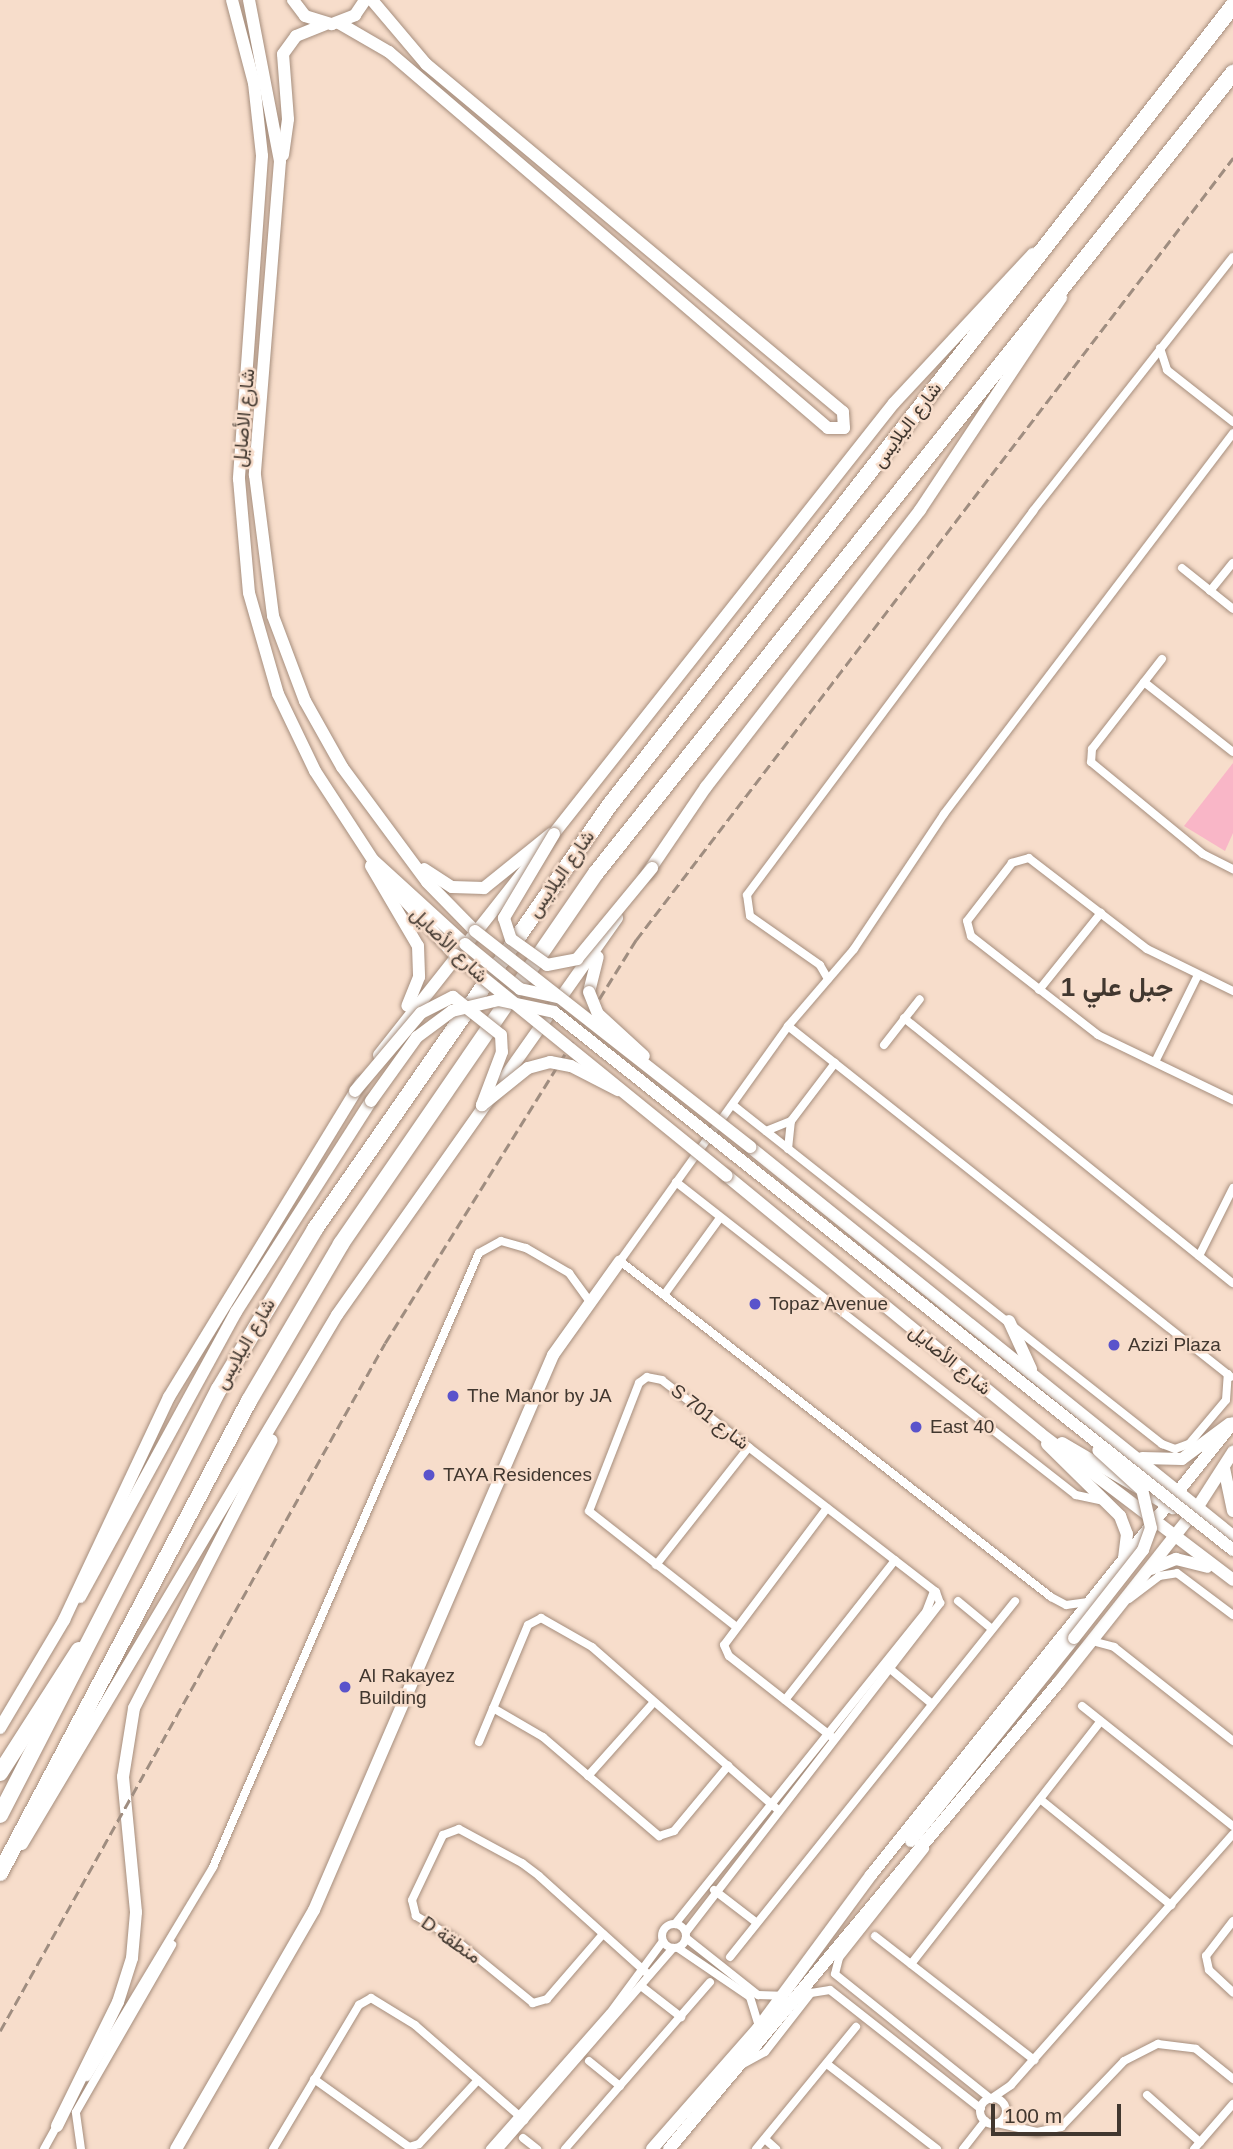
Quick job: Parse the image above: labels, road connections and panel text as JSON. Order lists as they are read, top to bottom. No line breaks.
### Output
{"streets":{"highway":["شارع اليلايس"],"main road":["شارع الأصايل"],"street":["S 701 شارع","D منطقة"]},"districts":["جبل علي 1"],"places":["Topaz Avenue","Azizi Plaza","The Manor by JA","East 40","TAYA Residences","Al Rakayez Building"],"scale_bar":"100 m"}
